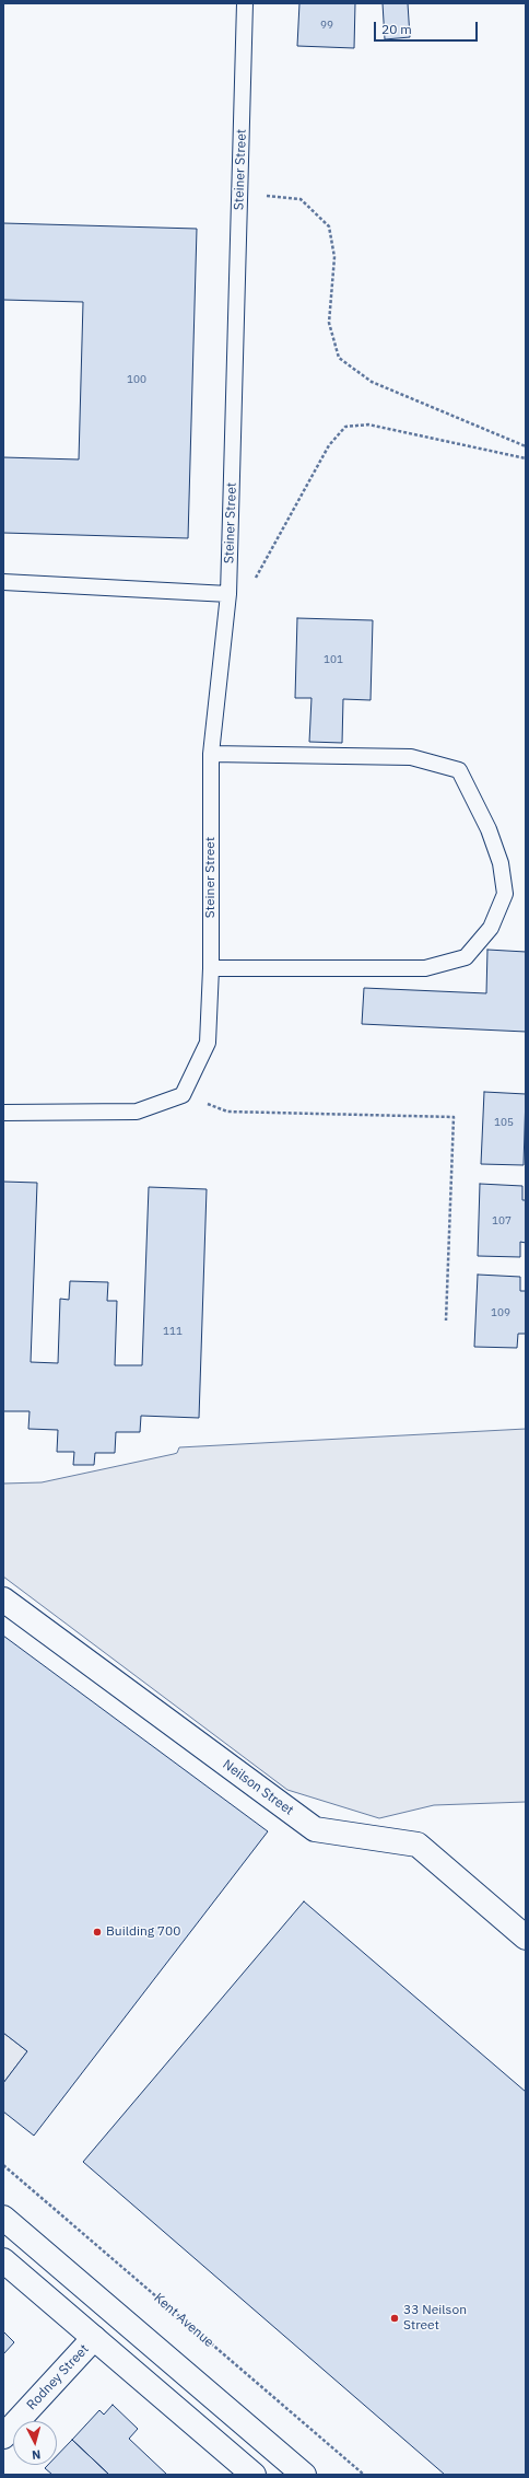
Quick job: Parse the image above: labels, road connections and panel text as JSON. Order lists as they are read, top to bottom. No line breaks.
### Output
{"streets":{"street":["Neilson Street","Rodney Street"],"lane":["Steiner Street"],"path":["Kent Avenue"]},"places":["Building 700","33 Neilson Street"],"house_numbers":["99","100","101","105","107","109","111"],"scale_bar":"20 m","north":"bottom"}
